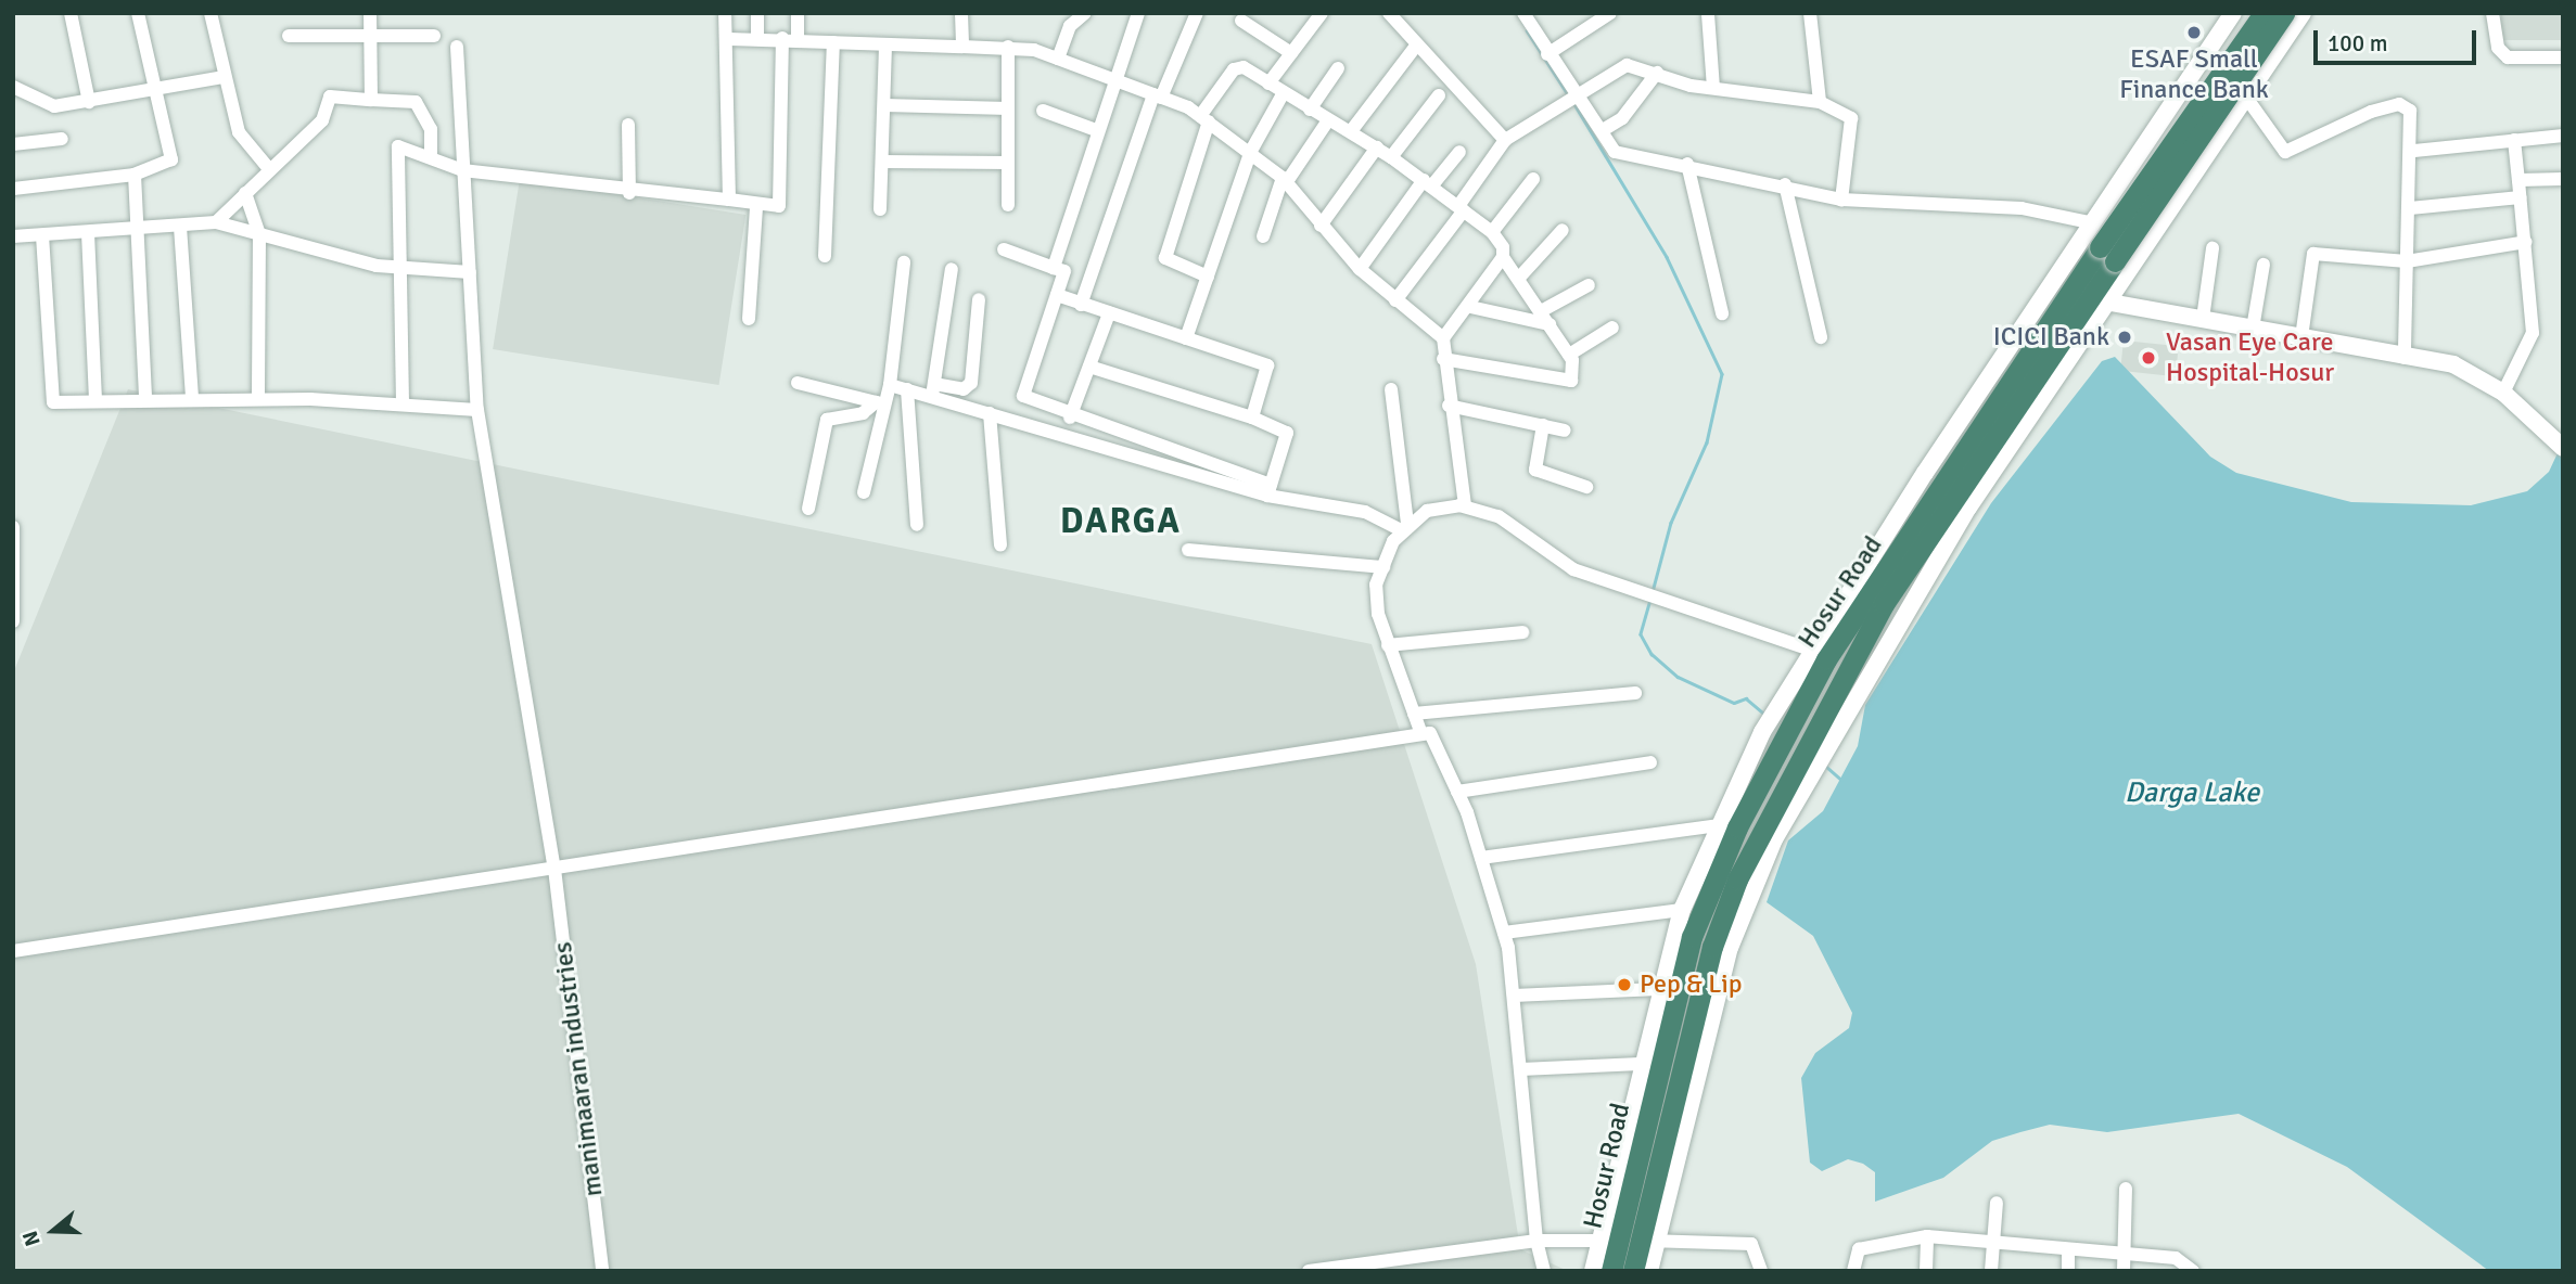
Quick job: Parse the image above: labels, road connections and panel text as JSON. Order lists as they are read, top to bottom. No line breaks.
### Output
{"streets":{"highway":["Hosur Road"],"street":["manimaaran industries"]},"districts":["DARGA"],"water":["Darga Lake"],"places":["ESAF Small Finance Bank","ICICI Bank","Vasan Eye Care Hospital-Hosur","Pep & Lip"],"scale_bar":"100 m","north":"left"}
